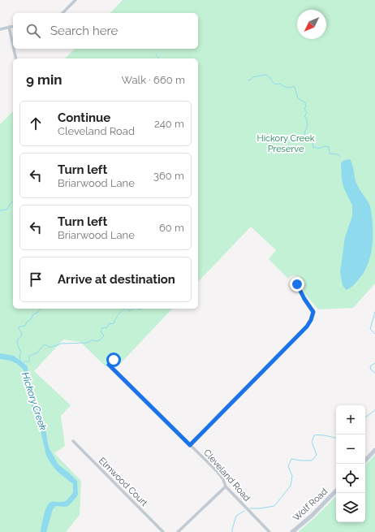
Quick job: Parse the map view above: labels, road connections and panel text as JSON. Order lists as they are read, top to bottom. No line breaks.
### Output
{"streets":{"main road":["Wolf Road"],"street":["Cleveland Road","Elmwood Court"]},"water":["Hickory Creek"],"parks":["Hickory Creek Preserve"],"north":"bottom left","page":{"search":"Search here","heading":["9 min","Walk · 660 m"],"list":[["Continue","Cleveland Road","240 m"],["Turn left","Briarwood Lane","360 m"],["Turn left","Briarwood Lane","60 m"],"Arrive at destination"],"map_buttons":["+","−"]}}
